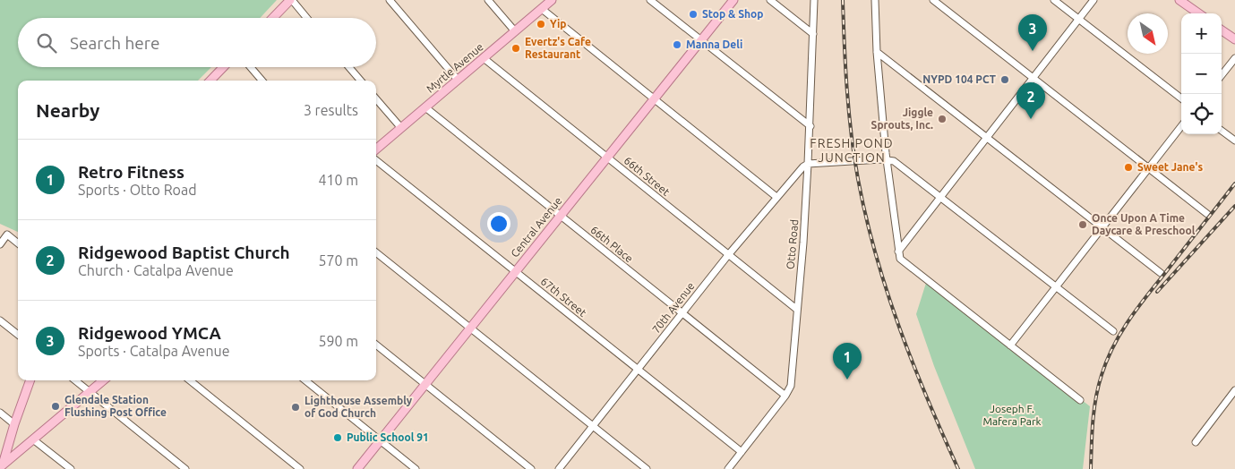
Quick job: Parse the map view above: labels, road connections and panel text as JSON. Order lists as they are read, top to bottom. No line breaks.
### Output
{"streets":{"main road":["Myrtle Avenue","Central Avenue"],"street":["66th Street","66th Place","Otto Road","67th Street","70th Avenue"]},"crossings":[["Myrtle Avenue","66th Street"],["Myrtle Avenue","66th Place"],["66th Street","Central Avenue"],["66th Street","Otto Road"],["66th Street","70th Avenue"],["Central Avenue","66th Place"],["Central Avenue","67th Street"],["66th Place","Otto Road"],["66th Place","70th Avenue"],["Otto Road","67th Street"],["Otto Road","70th Avenue"],["67th Street","70th Avenue"]],"districts":["FRESH POND JUNCTION"],"parks":["Joseph F. Mafera Park"],"places":["Stop & Shop","Yip","Manna Deli","Evertz's Cafe Restaurant","NYPD 104 PCT","Jiggle Sprouts, Inc.","Sweet Jane's","Once Upon A Time Daycare & Preschool","Glendale Station Flushing Post Office","Lighthouse Assembly of God Church","Public School 91"],"north":"bottom right","page":{"map_buttons":["+","−"],"pins":["3","2","1"],"search":"Search here","heading":["Nearby","3 results"],"list":[{"mark":"1","name":"Retro Fitness","note":"Sports · Otto Road","value":"410 m"},{"mark":"2","name":"Ridgewood Baptist Church","note":"Church · Catalpa Avenue","value":"570 m"},{"mark":"3","name":"Ridgewood YMCA","note":"Sports · Catalpa Avenue","value":"590 m"}]}}
